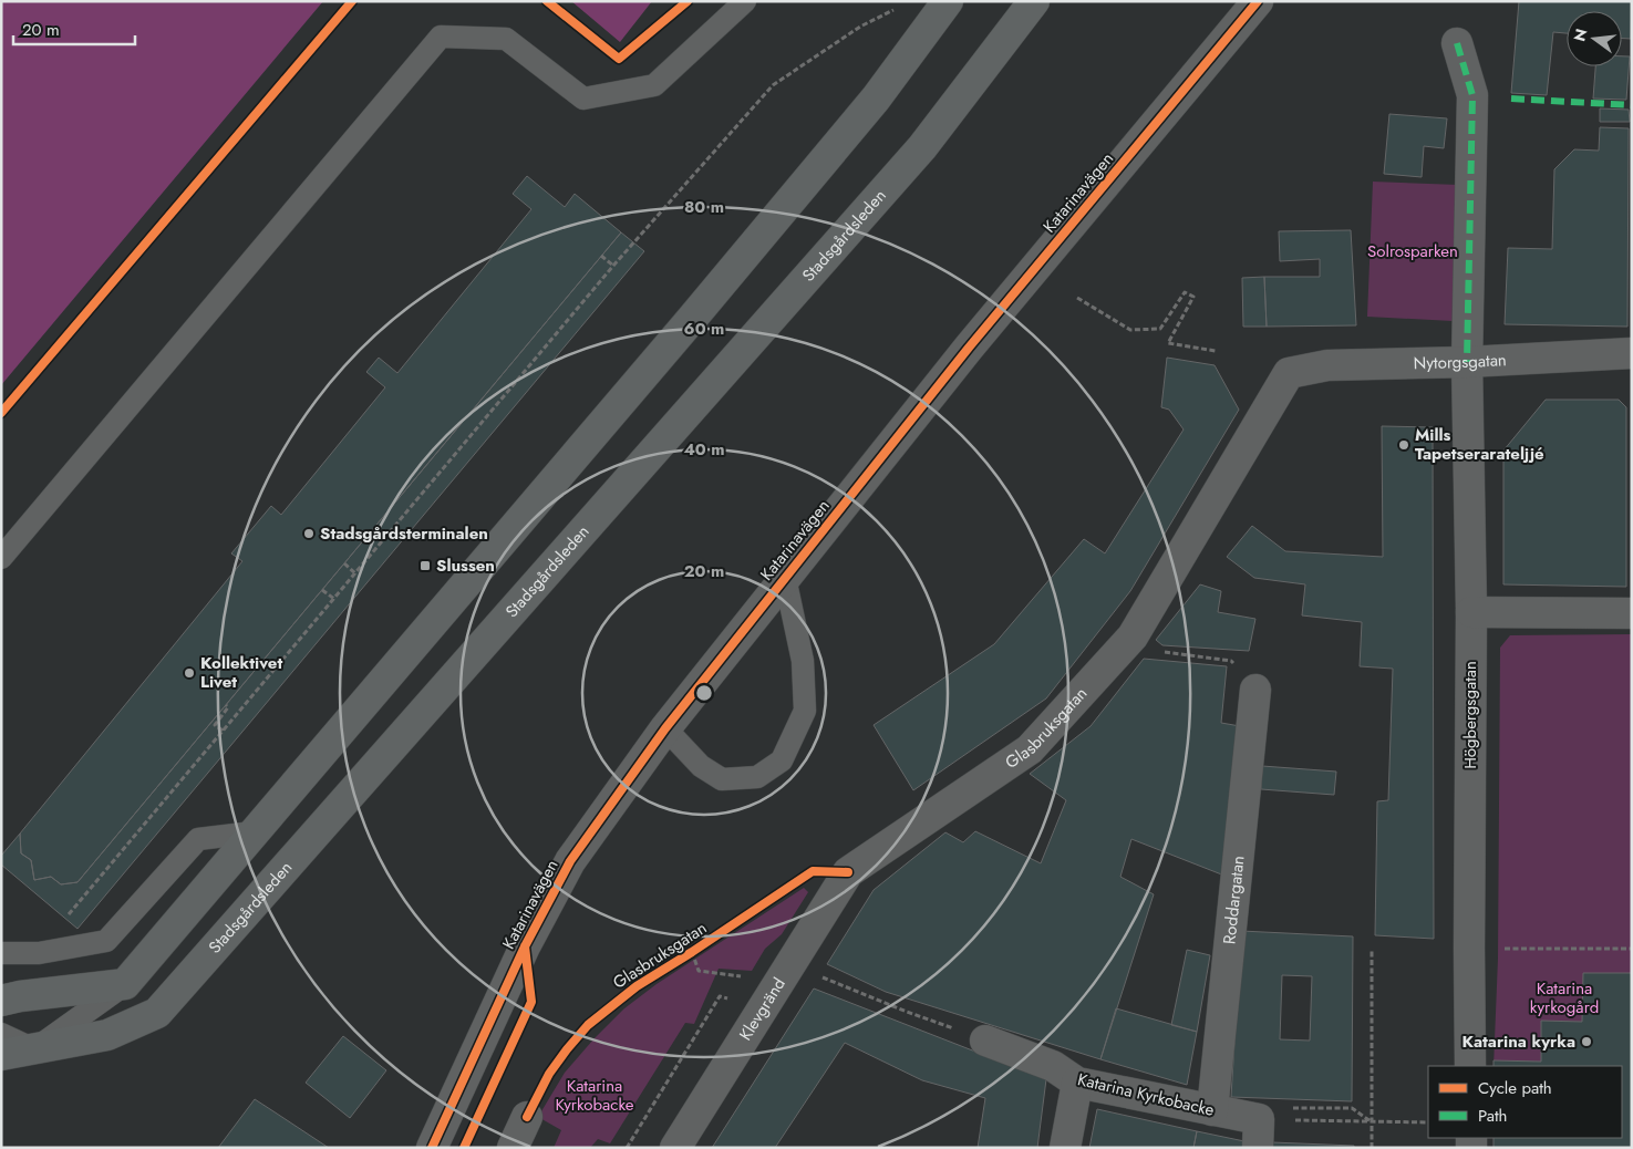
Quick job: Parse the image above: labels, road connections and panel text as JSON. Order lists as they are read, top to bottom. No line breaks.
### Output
{"streets":{"main road":["Stadsgårdsleden"],"street":["Katarinavägen","Nytorgsgatan","Högbergsgatan","Glasbruksgatan","Roddargatan","Klevgränd","Katarina Kyrkobacke"]},"crossings":[["Nytorgsgatan","Högbergsgatan"],["Nytorgsgatan","Glasbruksgatan"],["Glasbruksgatan","Klevgränd"],["Roddargatan","Katarina Kyrkobacke"]],"parks":["Solrosparken","Katarina kyrkogård","Katarina Kyrkobacke"],"places":{"other":["Mills Tapetserarateljjé","Stadsgårdsterminalen","Kollektivet Livet","Katarina kyrka"],"transit":["Slussen"]},"legend":["Cycle path","Path"],"scale_bar":"20 m","north":"left","rings":["80 m","60 m","40 m","20 m"]}
